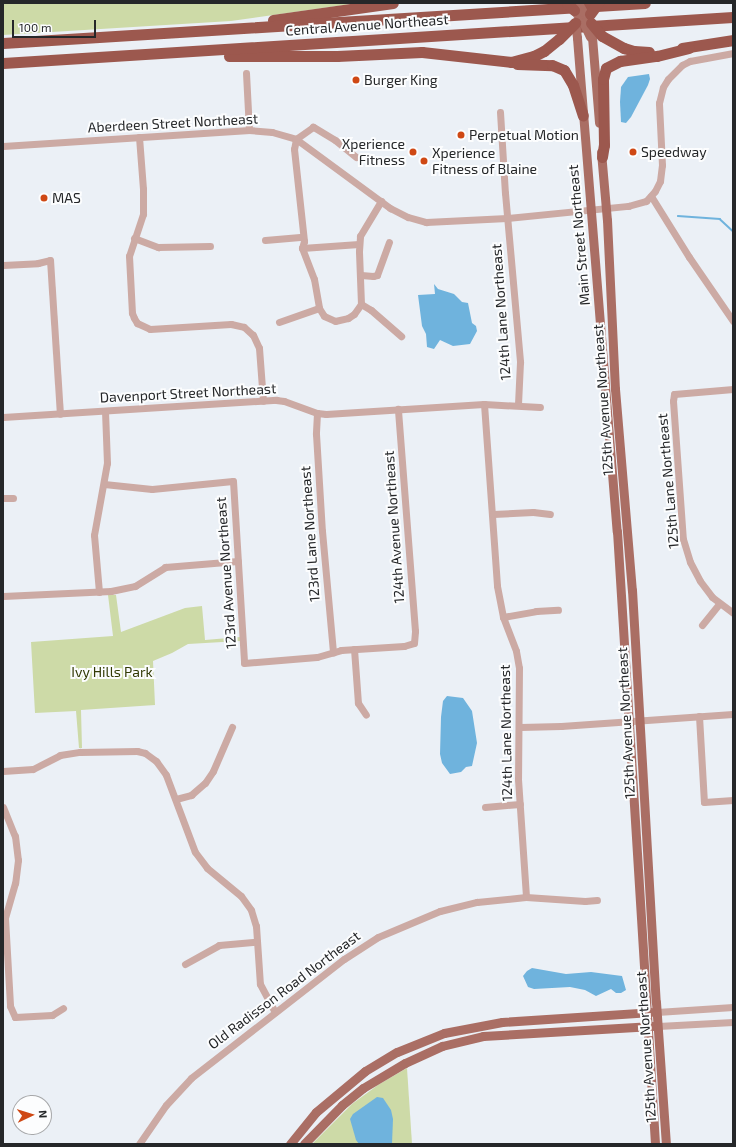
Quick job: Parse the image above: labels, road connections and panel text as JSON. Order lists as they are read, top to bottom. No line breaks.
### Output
{"streets":{"highway":["Central Avenue Northeast"],"main road":["Main Street Northeast","125th Avenue Northeast"],"street":["Aberdeen Street Northeast","124th Lane Northeast","Davenport Street Northeast","125th Lane Northeast","124th Avenue Northeast","123rd Lane Northeast","123rd Avenue Northeast","Old Radisson Road Northeast"]},"crossings":[["Aberdeen Street Northeast","Main Street Northeast"],["Aberdeen Street Northeast","124th Lane Northeast"],["Main Street Northeast","125th Avenue Northeast"],["124th Lane Northeast","Davenport Street Northeast"],["124th Lane Northeast","Old Radisson Road Northeast"],["Davenport Street Northeast","124th Avenue Northeast"],["Davenport Street Northeast","123rd Lane Northeast"],["123rd Lane Northeast","123rd Avenue Northeast"]],"parks":["Ivy Hills Park"],"places":["Burger King","Perpetual Motion","Xperience Fitness","Speedway","Xperience Fitness of Blaine","MAS"],"scale_bar":"100 m","north":"right"}
